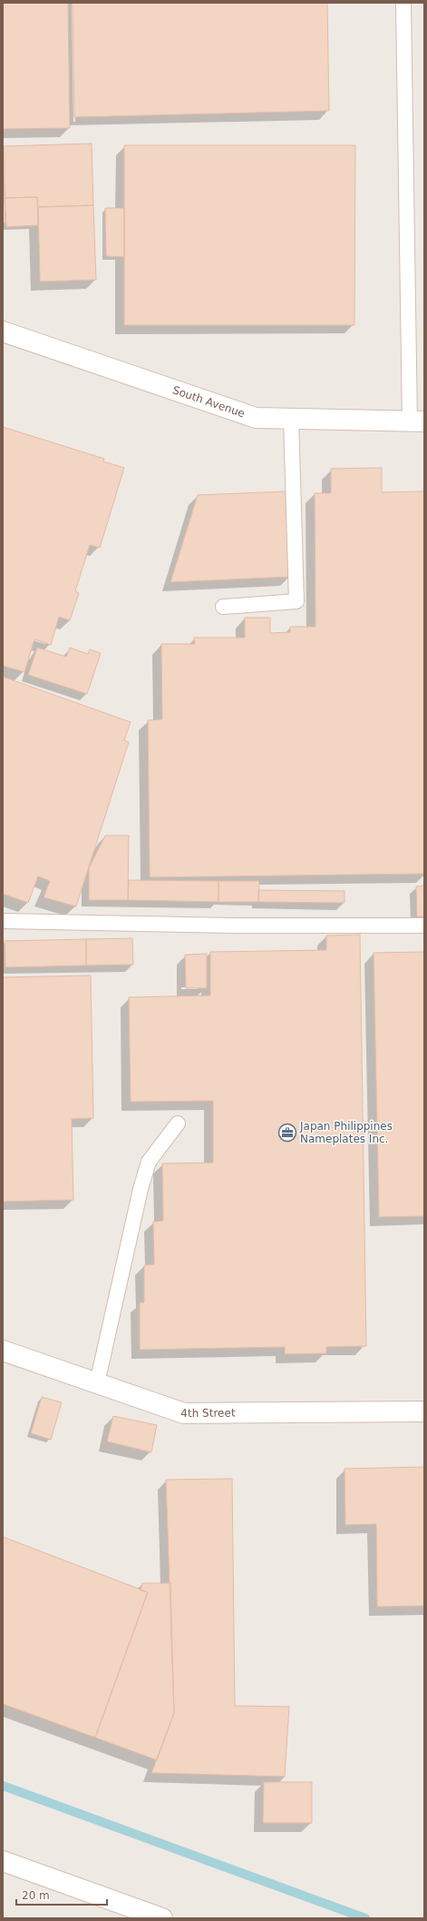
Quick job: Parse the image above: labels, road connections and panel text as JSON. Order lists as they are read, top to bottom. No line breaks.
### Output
{"streets":{"street":["South Avenue","4th Street"]},"places":{"office":["Japan Philippines Nameplates Inc."]},"scale_bar":"20 m"}
